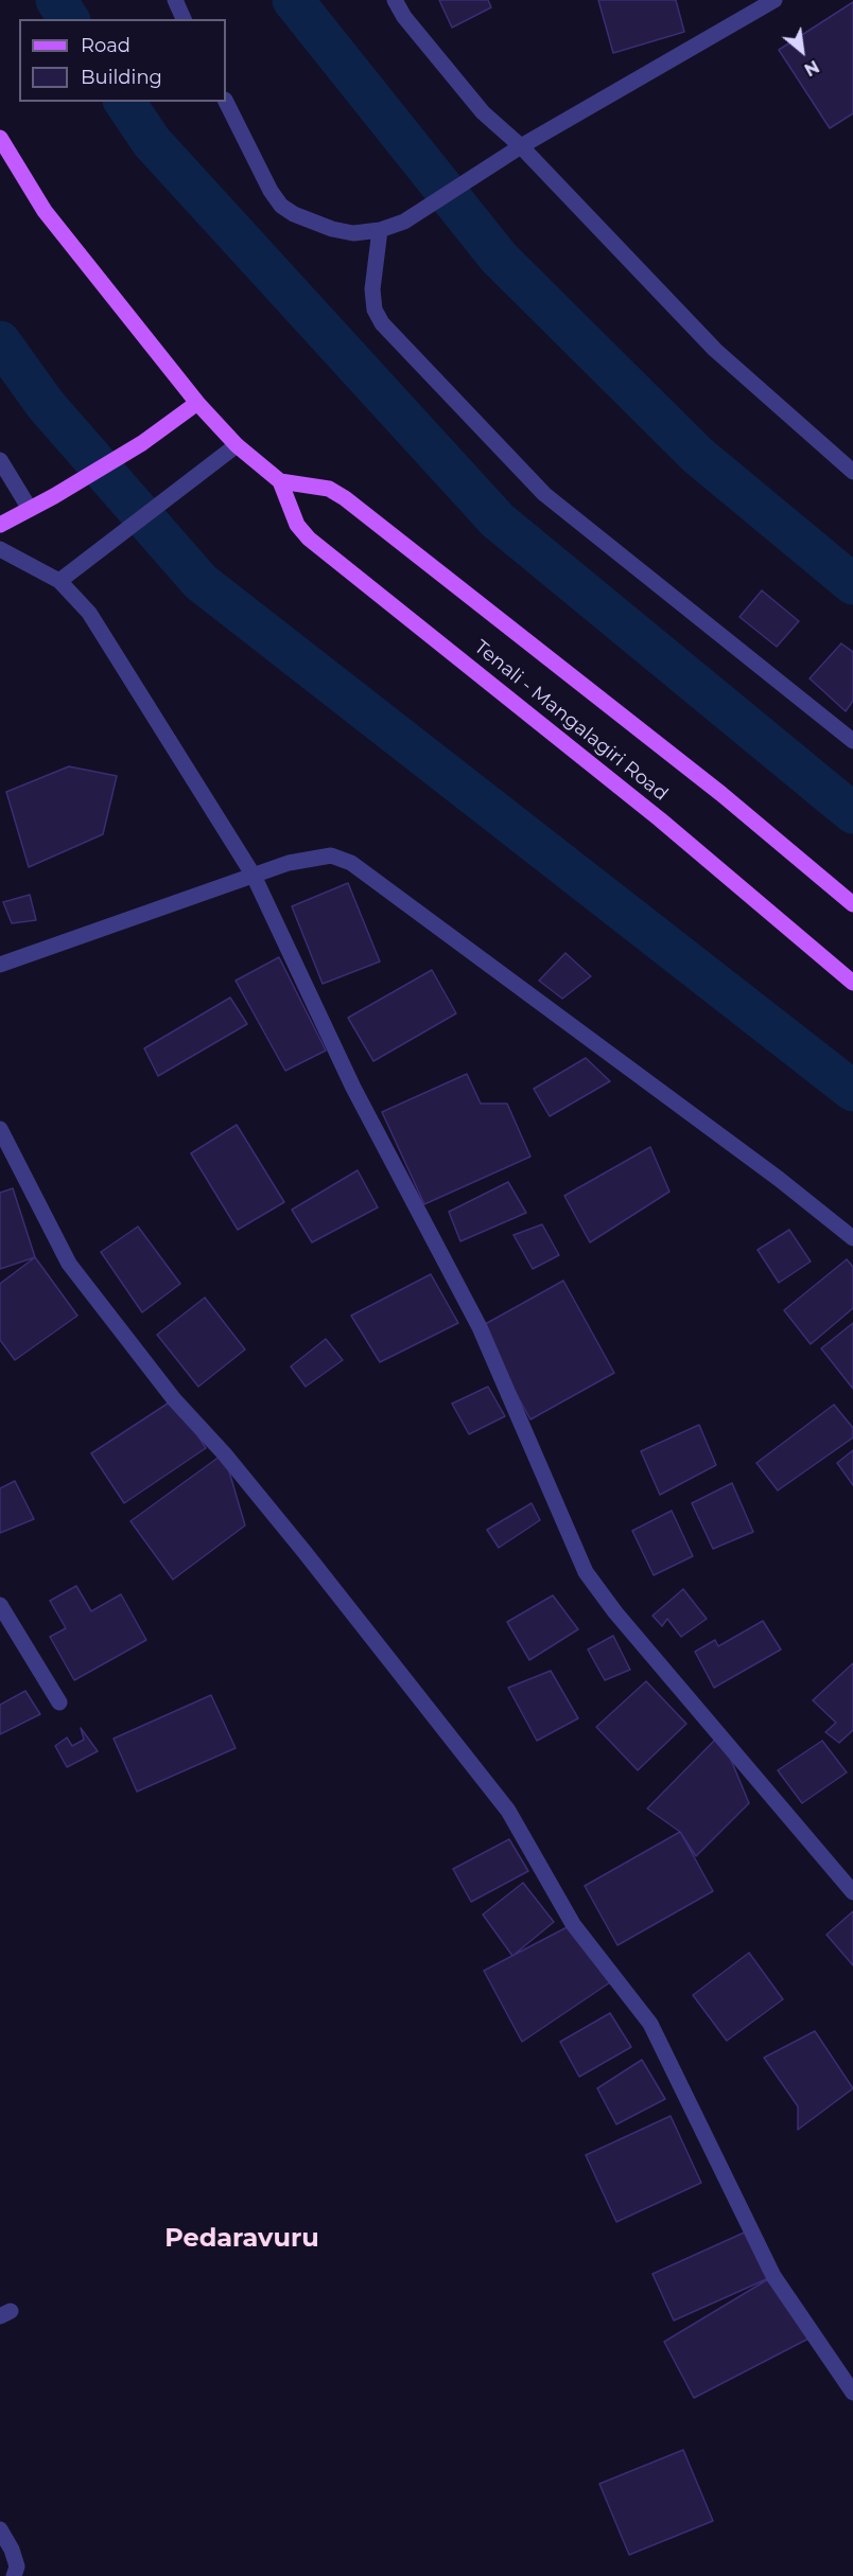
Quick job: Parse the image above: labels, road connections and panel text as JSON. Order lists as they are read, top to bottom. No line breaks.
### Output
{"streets":{"main road":["Tenali - Mangalagiri Road"]},"districts":["Pedaravuru"],"legend":["Road","Building"],"north":"bottom right"}
